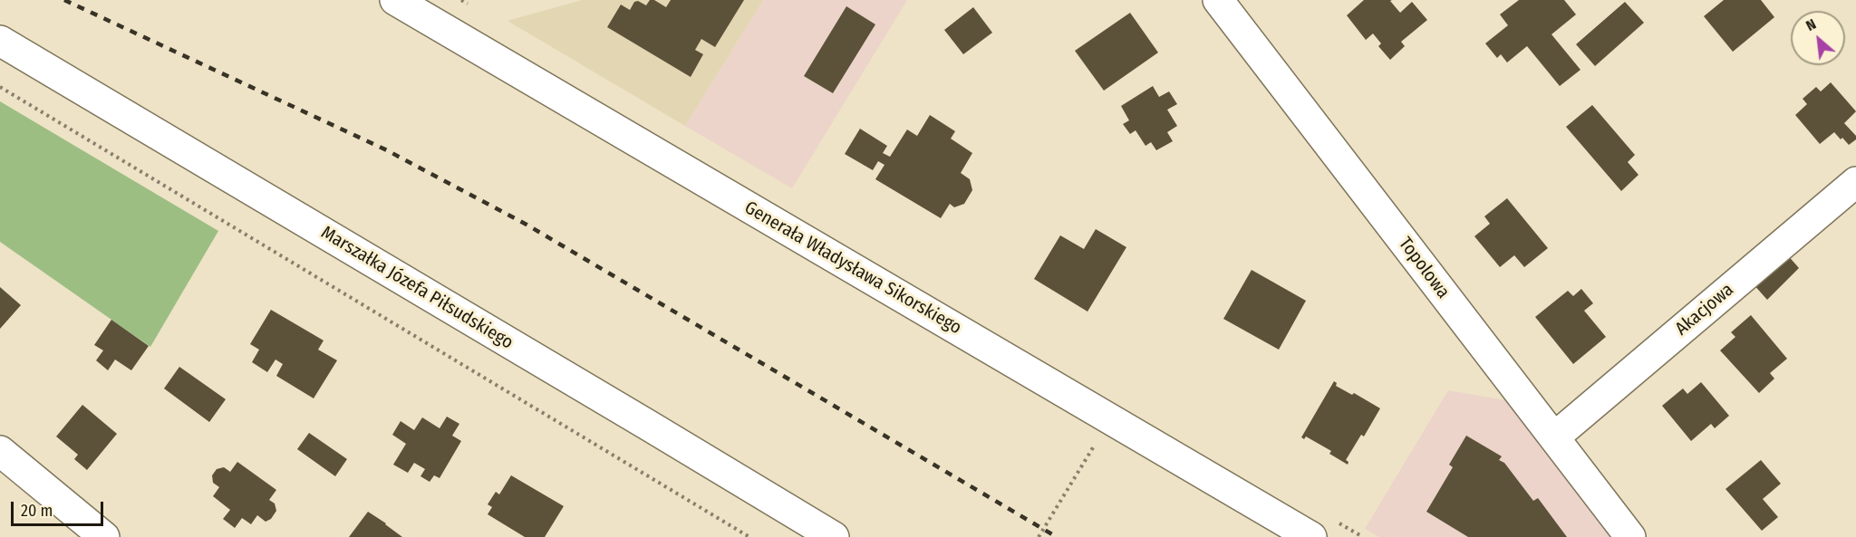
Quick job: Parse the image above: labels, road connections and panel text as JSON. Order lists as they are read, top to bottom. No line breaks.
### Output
{"streets":{"main road":["Generała Władysława Sikorskiego","Topolowa","Marszałka Józefa Piłsudskiego","Akacjowa"]},"crossings":[["Topolowa","Akacjowa"]],"scale_bar":"20 m","north":"top left"}
